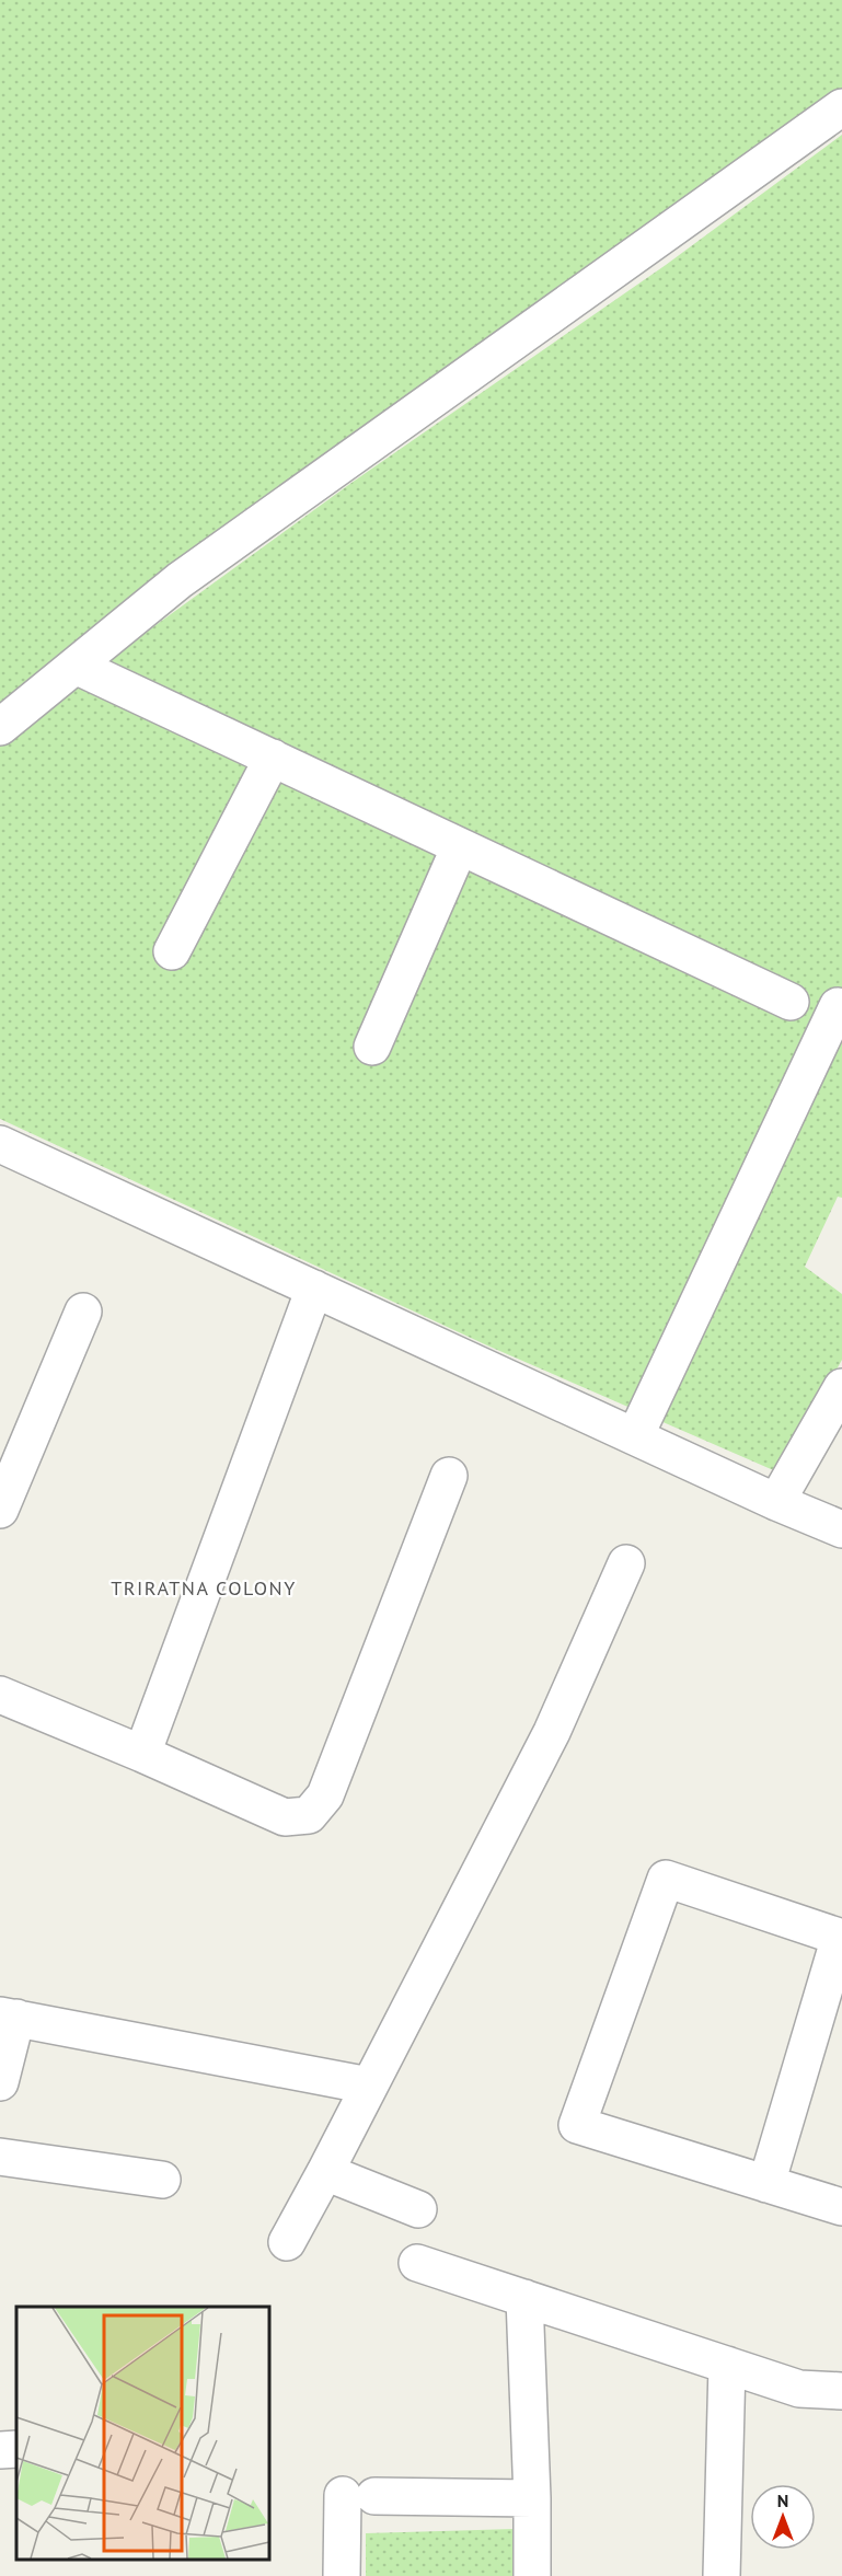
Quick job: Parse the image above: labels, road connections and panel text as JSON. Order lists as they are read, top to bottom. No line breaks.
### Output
{"districts":["TRIRATNA COLONY"],"north":"top"}
